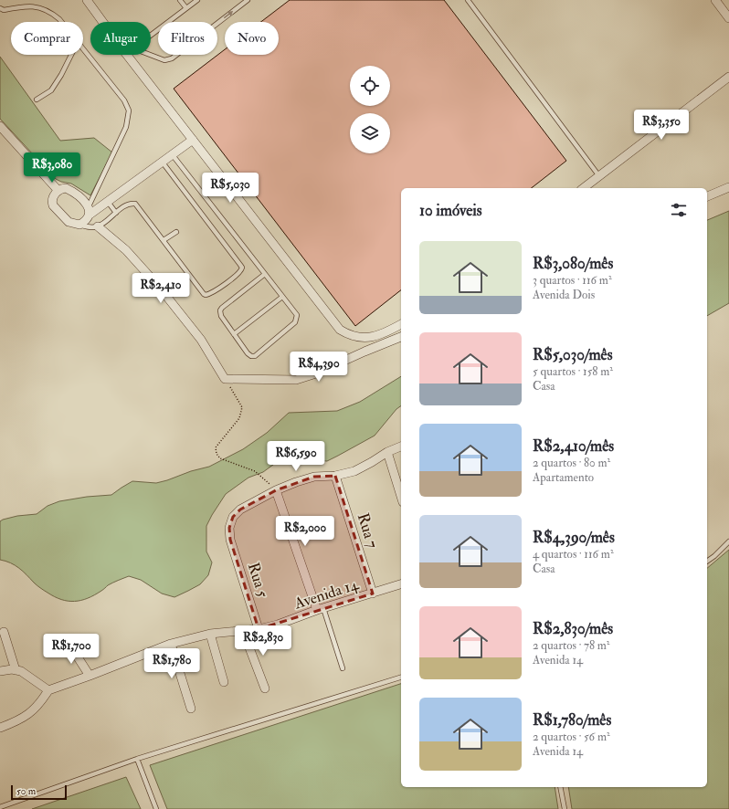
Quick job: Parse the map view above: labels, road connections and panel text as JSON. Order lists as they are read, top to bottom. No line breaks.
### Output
{"streets":{"street":["Rua 7","Rua 5","Avenida 14"]},"crossings":[["Rua 7","Avenida 14"],["Rua 5","Avenida 14"]],"scale_bar":"50 m","page":{"chip":["Comprar","Alugar","Filtros","Novo"],"price":["R$3,350","R$3,080","R$5,030","R$2,410","R$4,390","R$6,590","R$2,000","R$2,830","R$1,700","R$1,780"],"heading":"10 imóveis","list":[{"name":"R$3,080/mês","note":"3 quartos · 116 m² · Avenida Dois"},{"name":"R$5,030/mês","note":"5 quartos · 158 m² · Casa"},{"name":"R$2,410/mês","note":"2 quartos · 80 m² · Apartamento"},{"name":"R$4,390/mês","note":"4 quartos · 116 m² · Casa"},{"name":"R$2,830/mês","note":"2 quartos · 78 m² · Avenida 14"},{"name":"R$1,780/mês","note":"2 quartos · 56 m² · Avenida 14"}],"scale":"50 m"}}
